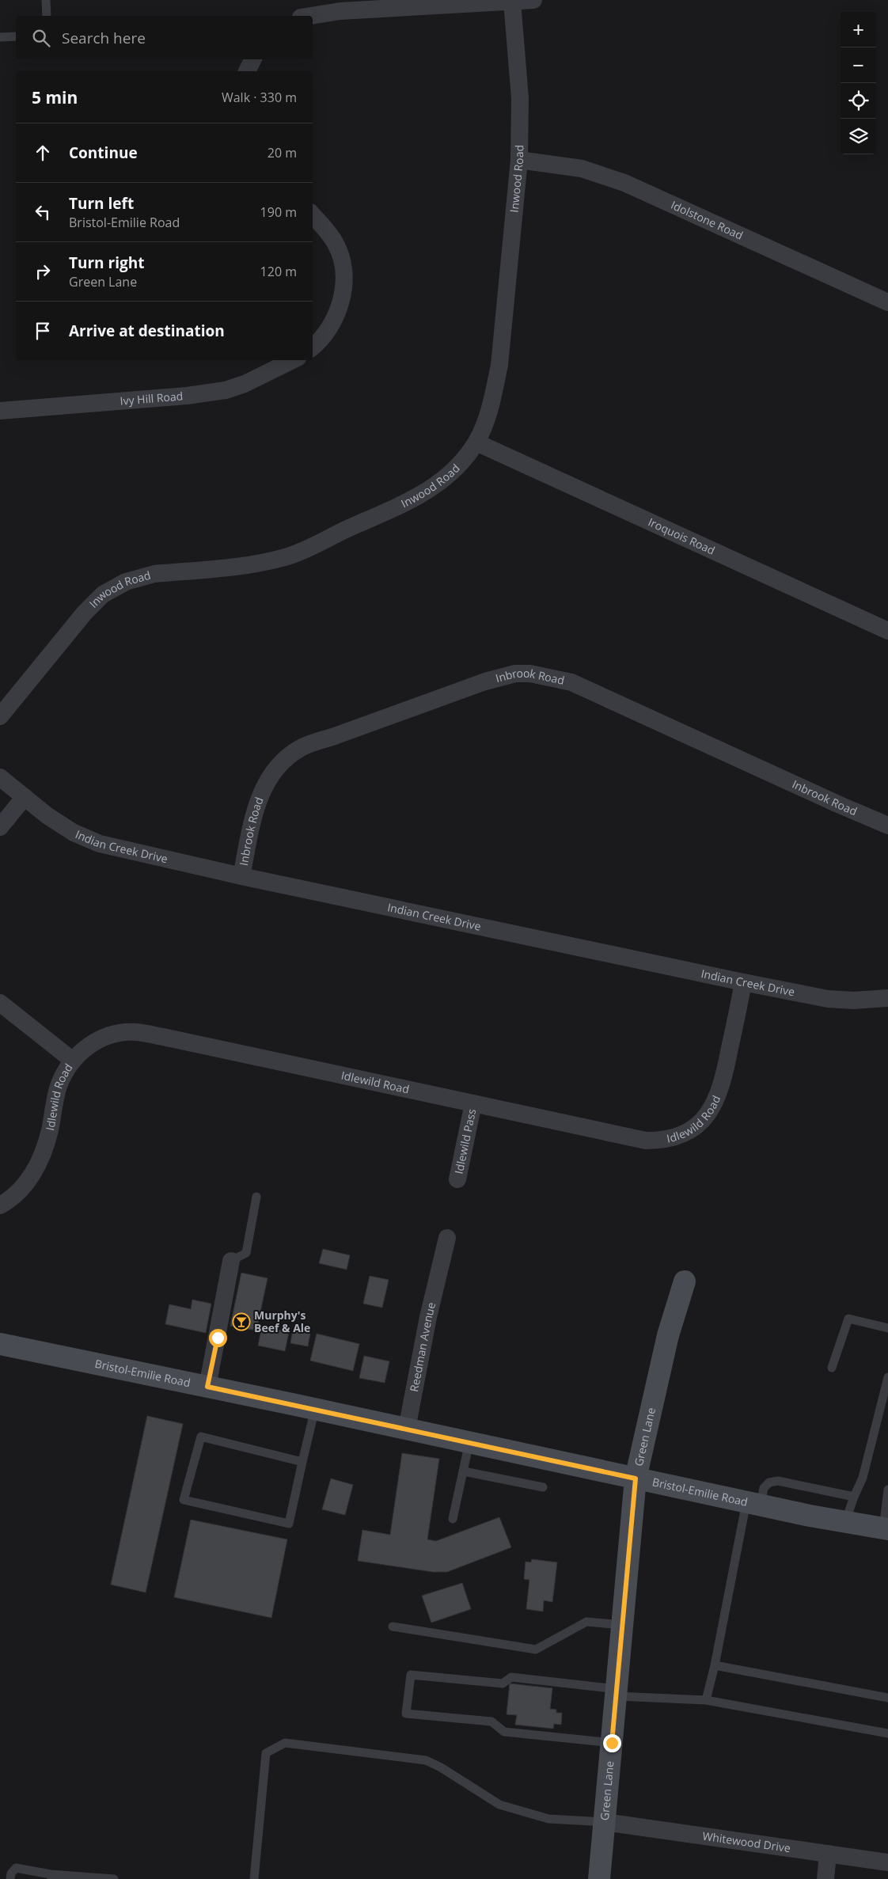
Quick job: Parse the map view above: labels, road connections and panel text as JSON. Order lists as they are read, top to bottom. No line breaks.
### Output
{"streets":{"street":["Inwood Road","Idolstone Road","Ivy Hill Road","Iroquois Road","Inbrook Road","Indian Creek Drive","Idlewild Road","Idlewild Pass","Reedman Avenue","Bristol-Emilie Road","Green Lane","Whitewood Drive"]},"crossings":[["Inwood Road","Idolstone Road"],["Inwood Road","Iroquois Road"],["Inbrook Road","Indian Creek Drive"],["Indian Creek Drive","Idlewild Road"],["Idlewild Road","Idlewild Pass"],["Reedman Avenue","Bristol-Emilie Road"],["Bristol-Emilie Road","Green Lane"],["Green Lane","Whitewood Drive"]],"places":{"bar":["Murphy's Beef & Ale"]},"page":{"map_buttons":["+","−"],"search":"Search here","heading":["5 min","Walk · 330 m"],"list":[["Continue","20 m"],["Turn left","Bristol-Emilie Road","190 m"],["Turn right","Green Lane","120 m"],"Arrive at destination"]}}
